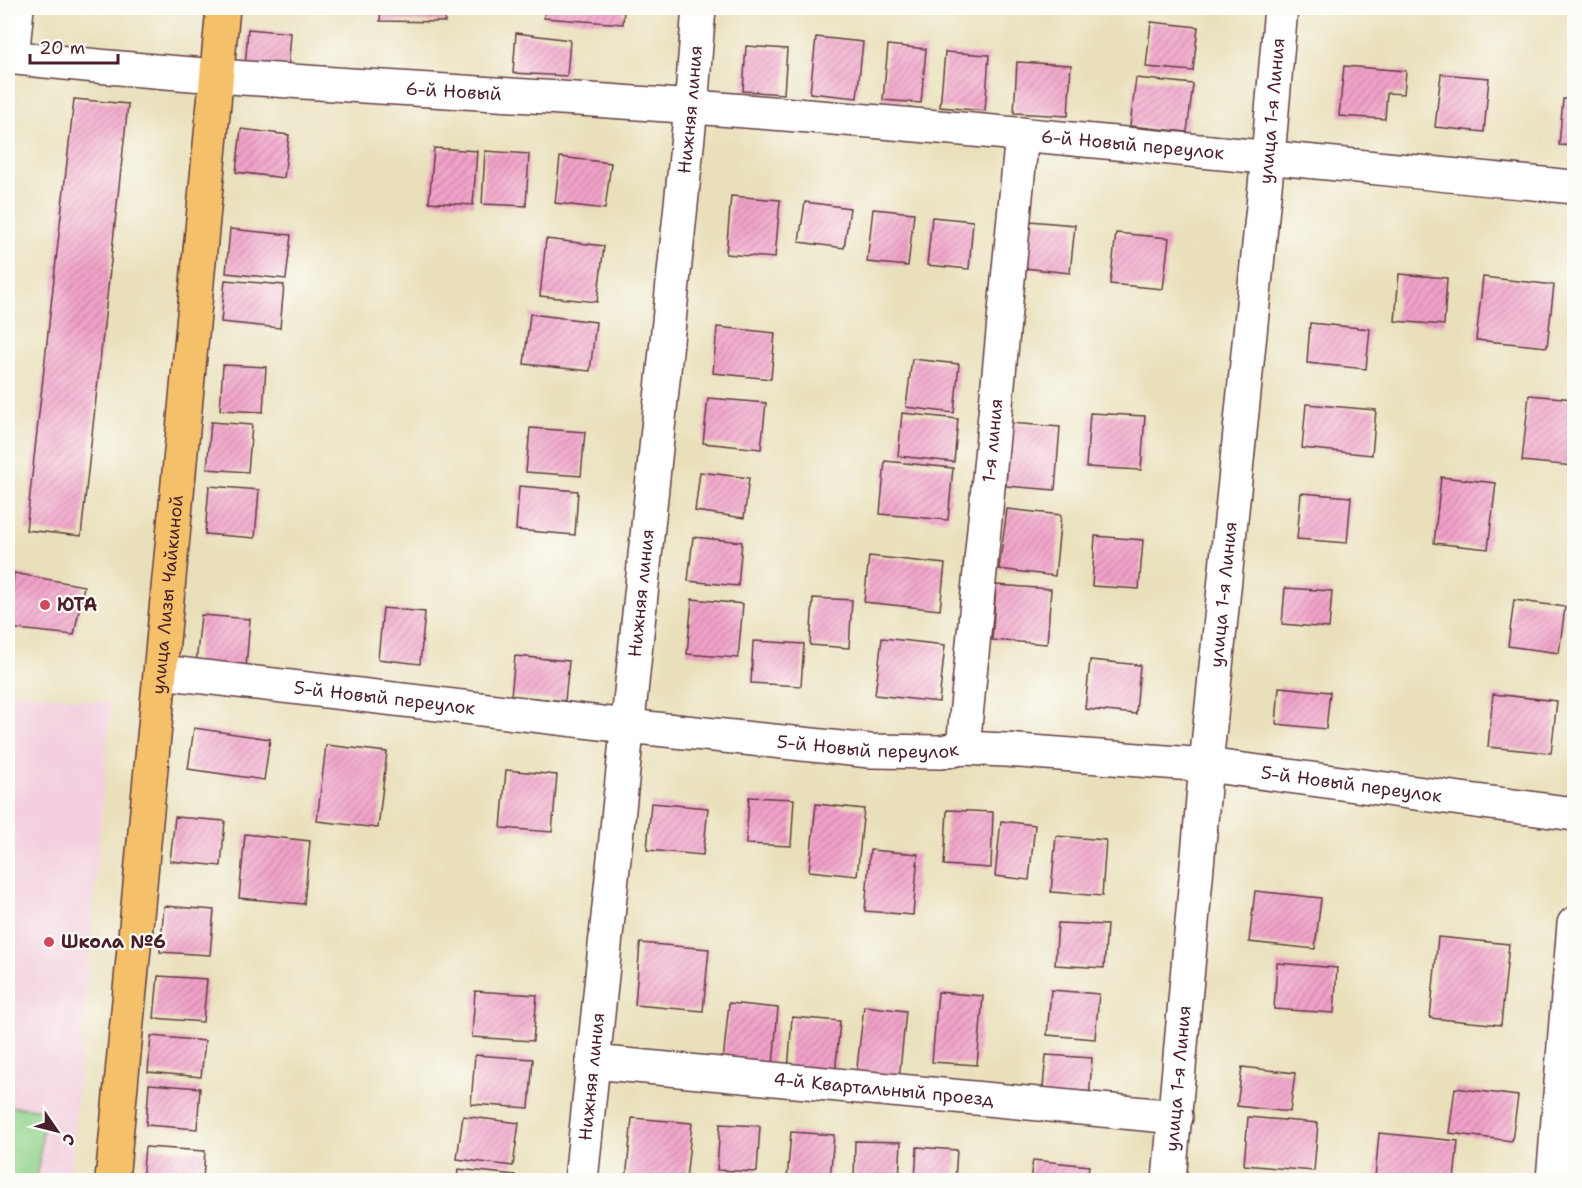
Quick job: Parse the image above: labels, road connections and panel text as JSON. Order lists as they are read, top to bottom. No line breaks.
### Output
{"streets":{"main road":["улица Лизы Чайкиной"],"street":["6-й Новый","улица 1-я Линия","Нижняя линия","6-й Новый переулок","1-я линия","5-й Новый переулок","4-й Квартальный проезд"]},"crossings":[["6-й Новый","Нижняя линия"],["6-й Новый","6-й Новый переулок"],["6-й Новый","улица Лизы Чайкиной"],["улица 1-я Линия","6-й Новый переулок"],["улица 1-я Линия","5-й Новый переулок"],["улица 1-я Линия","4-й Квартальный проезд"],["Нижняя линия","6-й Новый переулок"],["Нижняя линия","5-й Новый переулок"],["Нижняя линия","4-й Квартальный проезд"],["6-й Новый переулок","1-я линия"],["1-я линия","5-й Новый переулок"],["улица Лизы Чайкиной","5-й Новый переулок"]],"places":["ЮТА","Школа №6"],"scale_bar":"20 m","north":"bottom right"}
